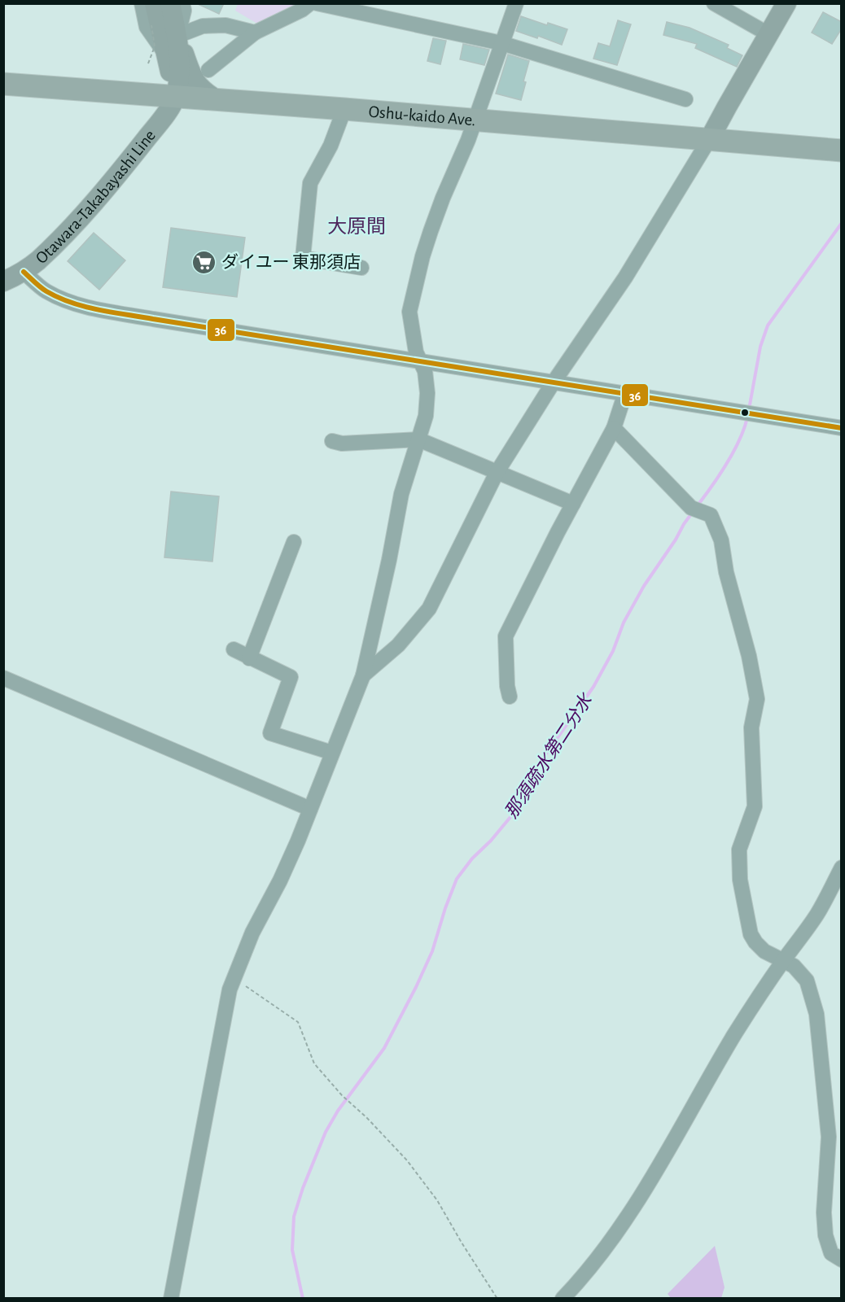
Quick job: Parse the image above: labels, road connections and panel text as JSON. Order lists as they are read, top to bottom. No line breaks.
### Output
{"streets":{"highway":["Oshu-kaido Ave."],"main road":["Otawara-Takabayashi Line"]},"crossings":[["Oshu-kaido Ave.","Otawara-Takabayashi Line"]],"districts":["大原間"],"water":["那須疏水第二分水"],"places":{"supermarket":["ダイユー 東那須店"]},"lines":["transit line 36"]}
